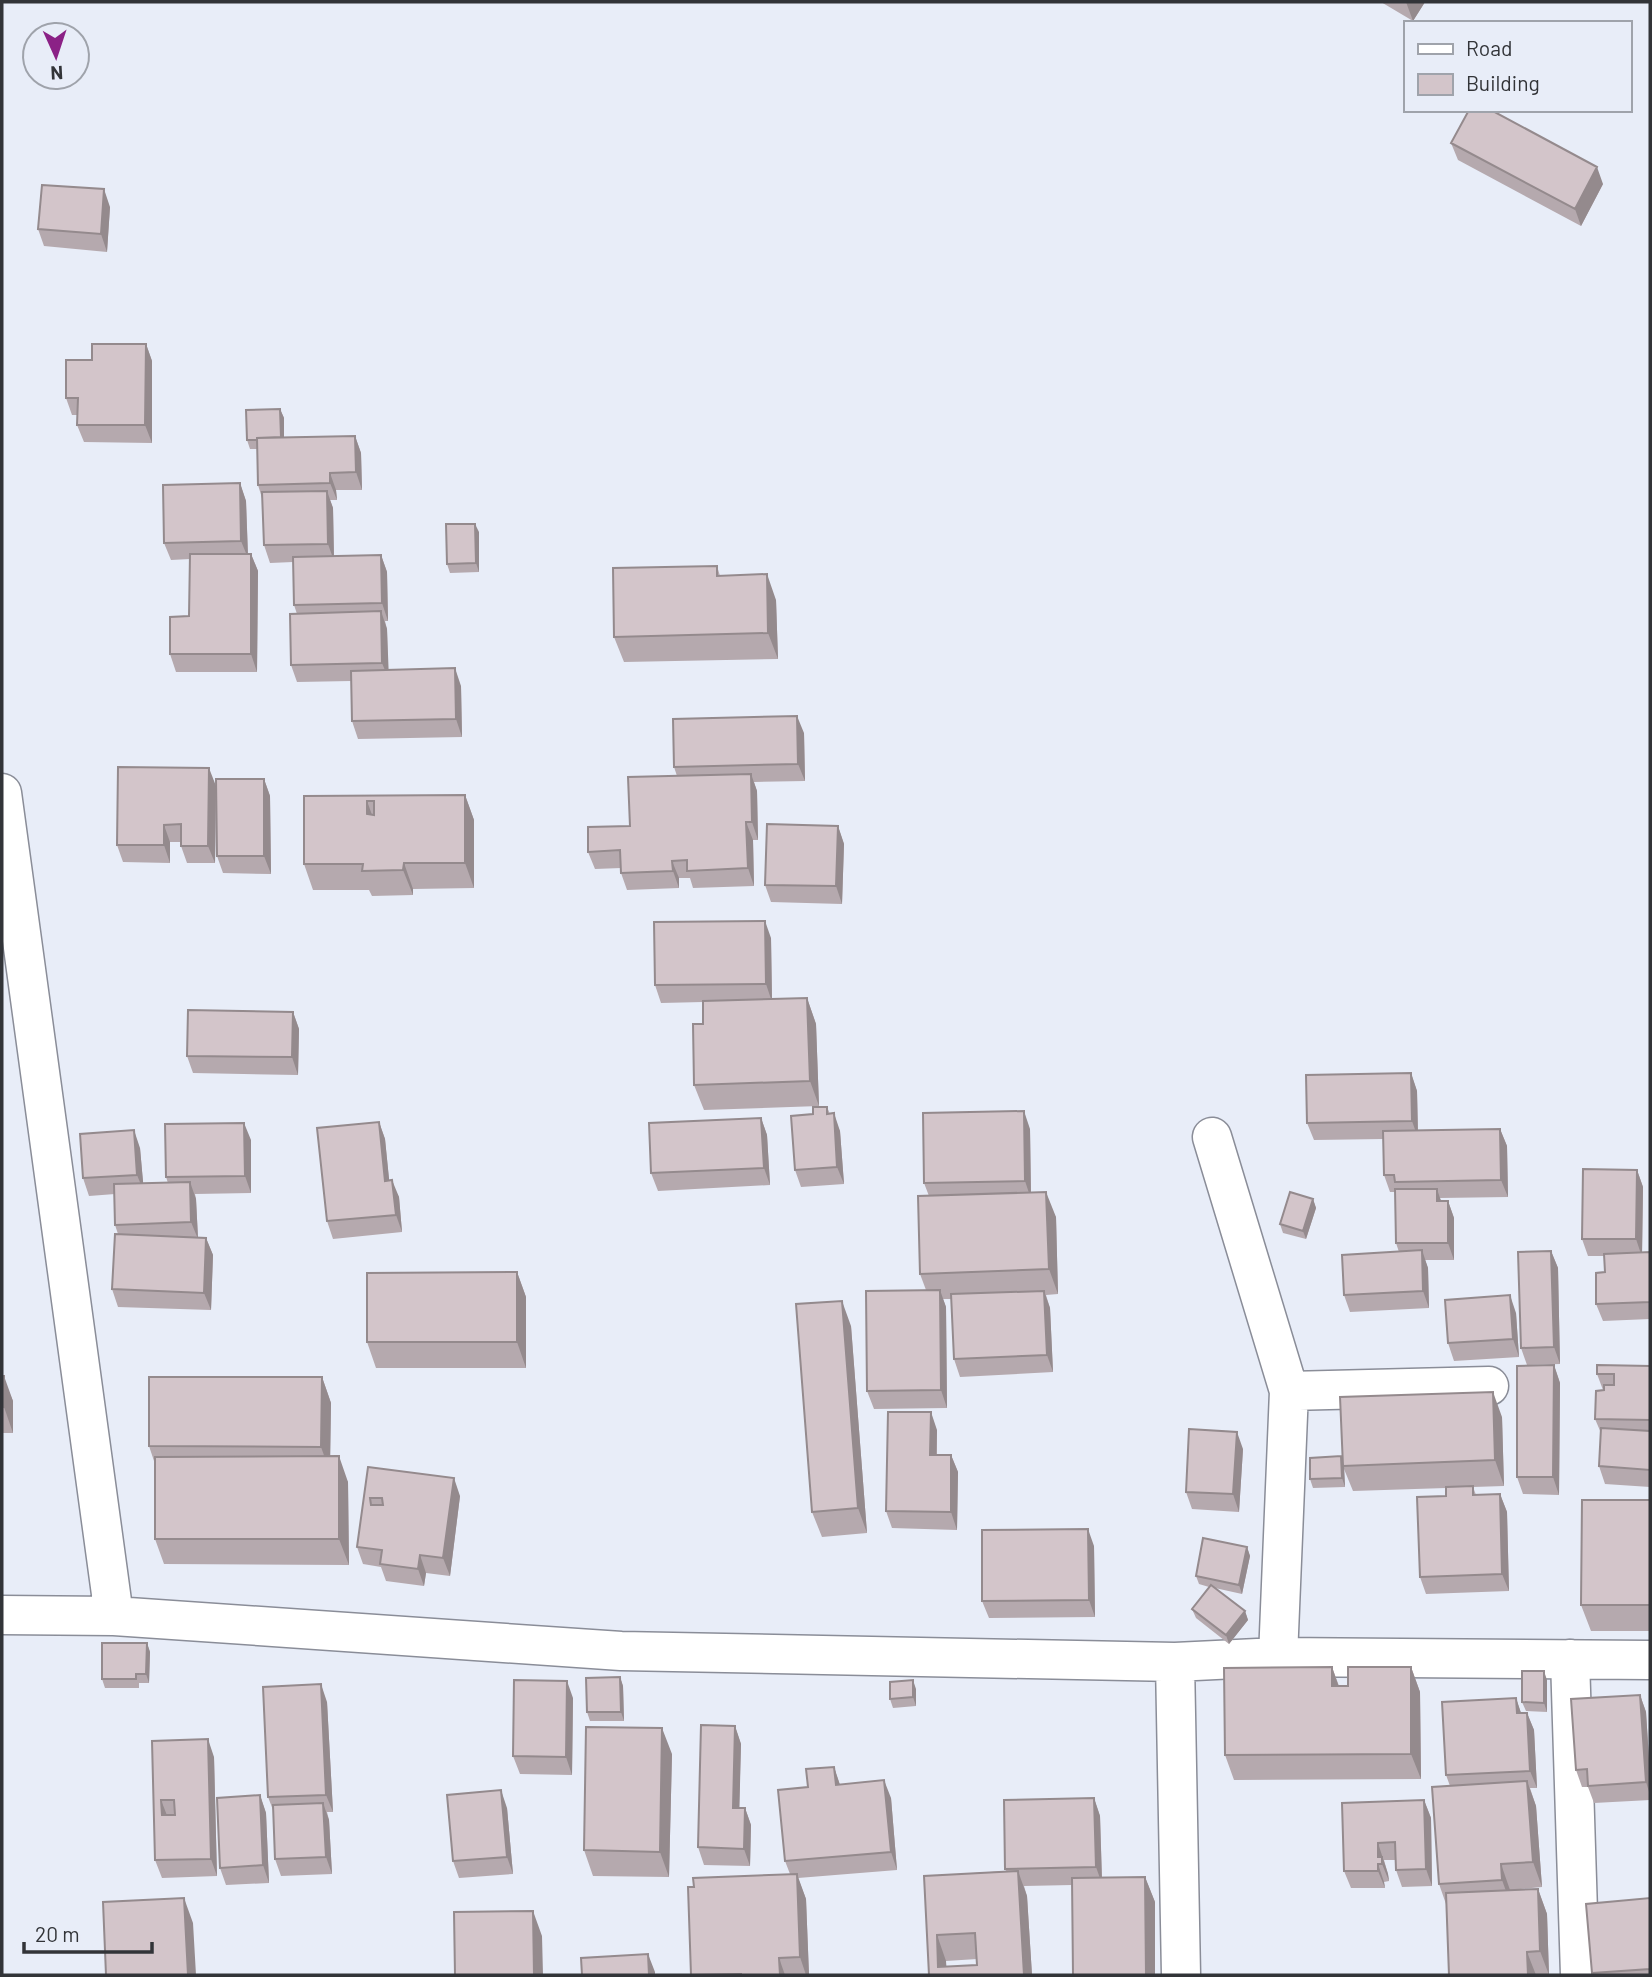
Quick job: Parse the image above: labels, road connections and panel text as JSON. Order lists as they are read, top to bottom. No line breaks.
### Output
{"legend":["Road","Building"],"scale_bar":"20 m","north":"bottom"}
